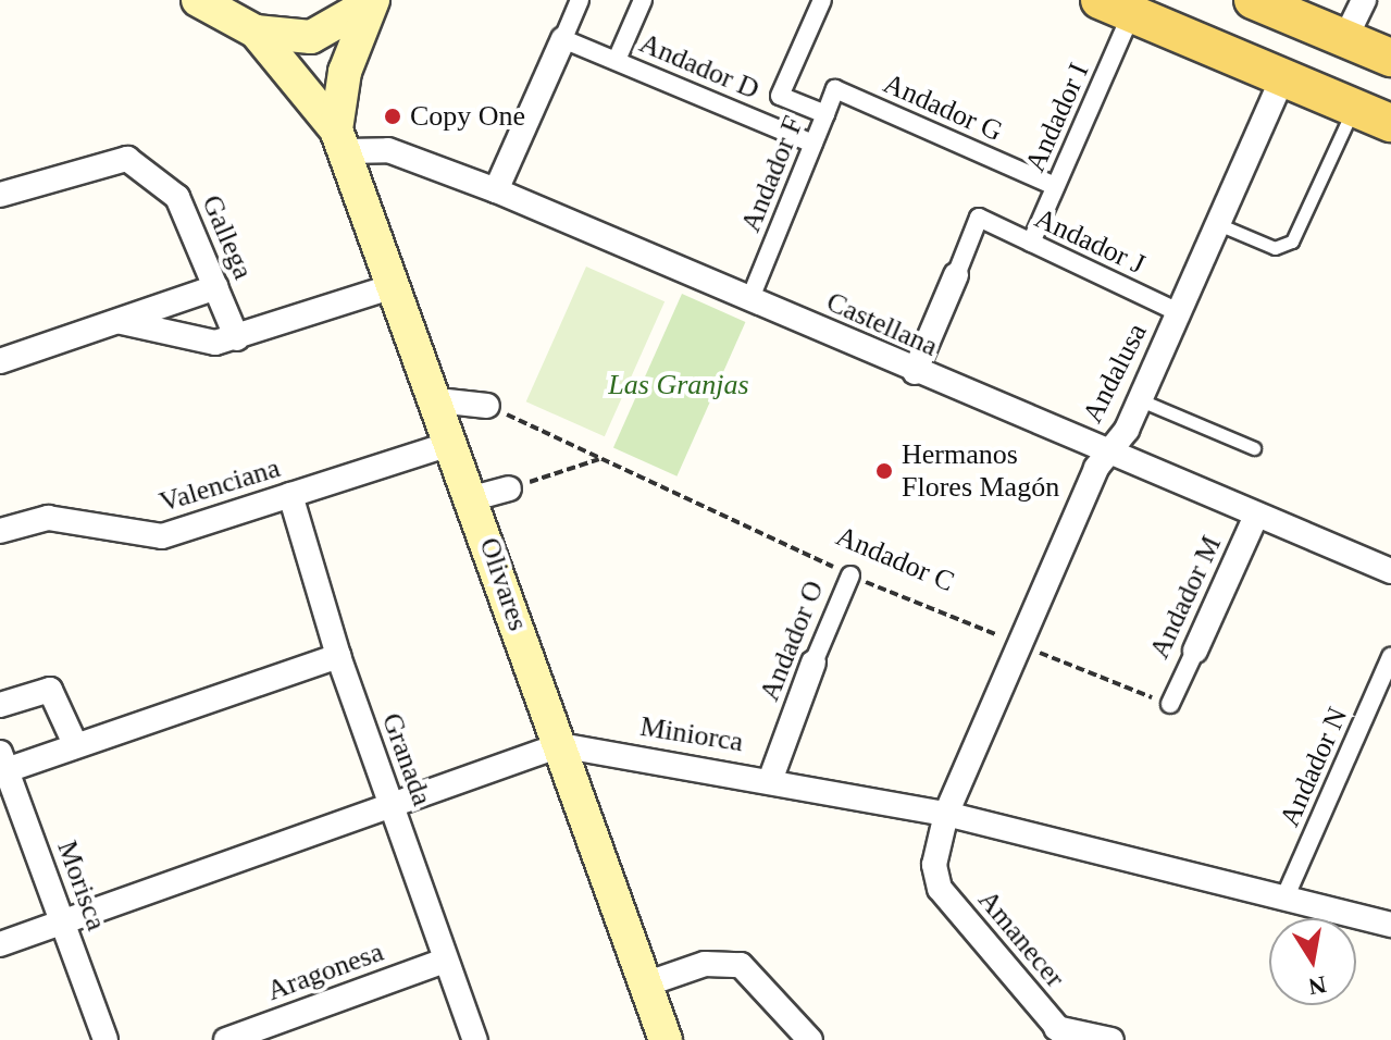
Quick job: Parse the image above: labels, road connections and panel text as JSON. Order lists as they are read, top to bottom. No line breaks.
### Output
{"streets":{"main road":["Olivares"],"street":["Andador D","Andador G","Andador I","Andador F","Gallega","Andador J","Castellana","Andalusa","Valenciana","Andador M","Andador O","Miniorca","Granada","Andador N","Morisca","Amanecer","Aragonesa"],"path":["Andador C"]},"crossings":[["Andador D","Andador F"],["Andador G","Andador I"],["Andador G","Andador F"],["Andador I","Andador J"],["Andador F","Castellana"],["Andador J","Andalusa"],["Castellana","Andalusa"],["Castellana","Olivares"],["Castellana","Andador M"],["Andalusa","Andador C"],["Andalusa","Miniorca"],["Andalusa","Amanecer"],["Valenciana","Olivares"],["Valenciana","Granada"],["Andador C","Andador M"],["Andador C","Andador O"],["Olivares","Miniorca"],["Andador O","Miniorca"],["Miniorca","Granada"],["Miniorca","Andador N"],["Miniorca","Morisca"],["Granada","Aragonesa"]],"parks":["Las Granjas"],"places":["Copy One","Hermanos Flores Magón"],"north":"bottom"}
